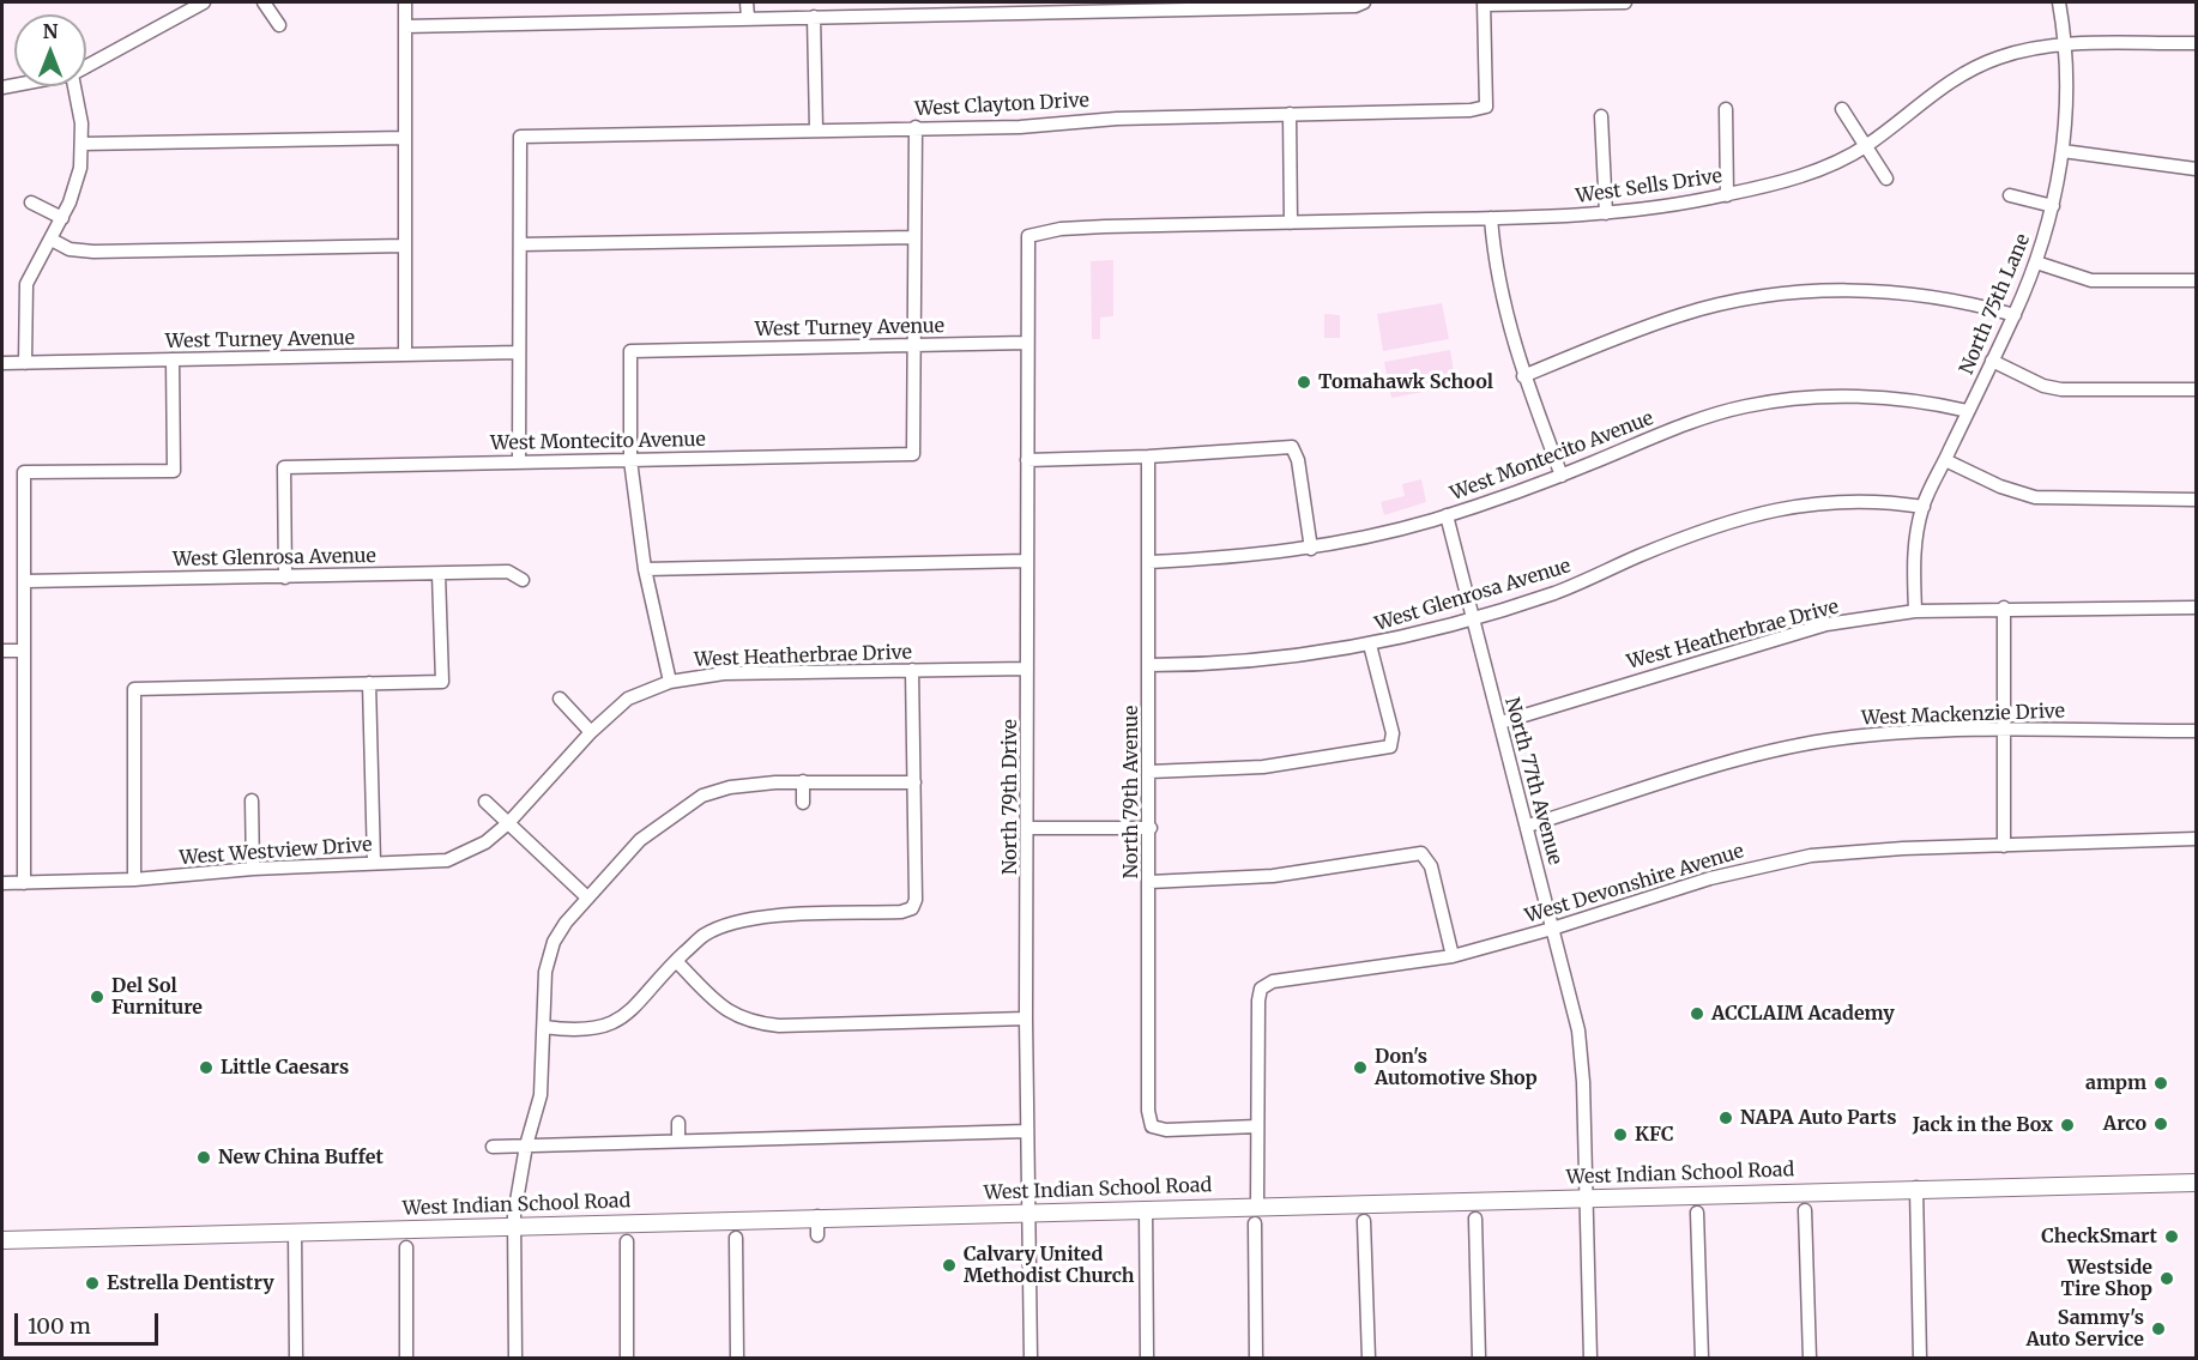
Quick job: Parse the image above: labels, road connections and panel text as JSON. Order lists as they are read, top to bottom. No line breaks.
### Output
{"streets":{"main road":["West Indian School Road"],"street":["West Clayton Drive","West Sells Drive","North 75th Lane","West Turney Avenue","West Montecito Avenue","West Glenrosa Avenue","West Heatherbrae Drive","West Mackenzie Drive","North 77th Avenue","North 79th Avenue","North 79th Drive","West Westview Drive","West Devonshire Avenue"]},"crossings":[["West Sells Drive","North 75th Lane"],["West Sells Drive","North 79th Drive"],["North 75th Lane","West Montecito Avenue"],["North 75th Lane","West Glenrosa Avenue"],["North 75th Lane","West Heatherbrae Drive"],["West Turney Avenue","West Montecito Avenue"],["West Turney Avenue","North 79th Drive"],["West Montecito Avenue","West Glenrosa Avenue"],["West Montecito Avenue","North 77th Avenue"],["West Montecito Avenue","North 79th Avenue"],["West Glenrosa Avenue","North 77th Avenue"],["West Glenrosa Avenue","North 79th Avenue"],["West Heatherbrae Drive","North 77th Avenue"],["West Heatherbrae Drive","North 79th Drive"],["West Heatherbrae Drive","West Westview Drive"],["West Mackenzie Drive","North 77th Avenue"],["North 77th Avenue","West Devonshire Avenue"],["North 77th Avenue","West Indian School Road"],["North 79th Avenue","West Devonshire Avenue"],["North 79th Drive","West Indian School Road"]],"places":["Tomahawk School","Del Sol Furniture","ACCLAIM Academy","Little Caesars","Don's Automotive Shop","ampm","NAPA Auto Parts","Arco","Jack in the Box","KFC","New China Buffet","CheckSmart","Calvary United Methodist Church","Westside Tire Shop","Estrella Dentistry","Sammy's Auto Service"],"scale_bar":"100 m","north":"top"}
